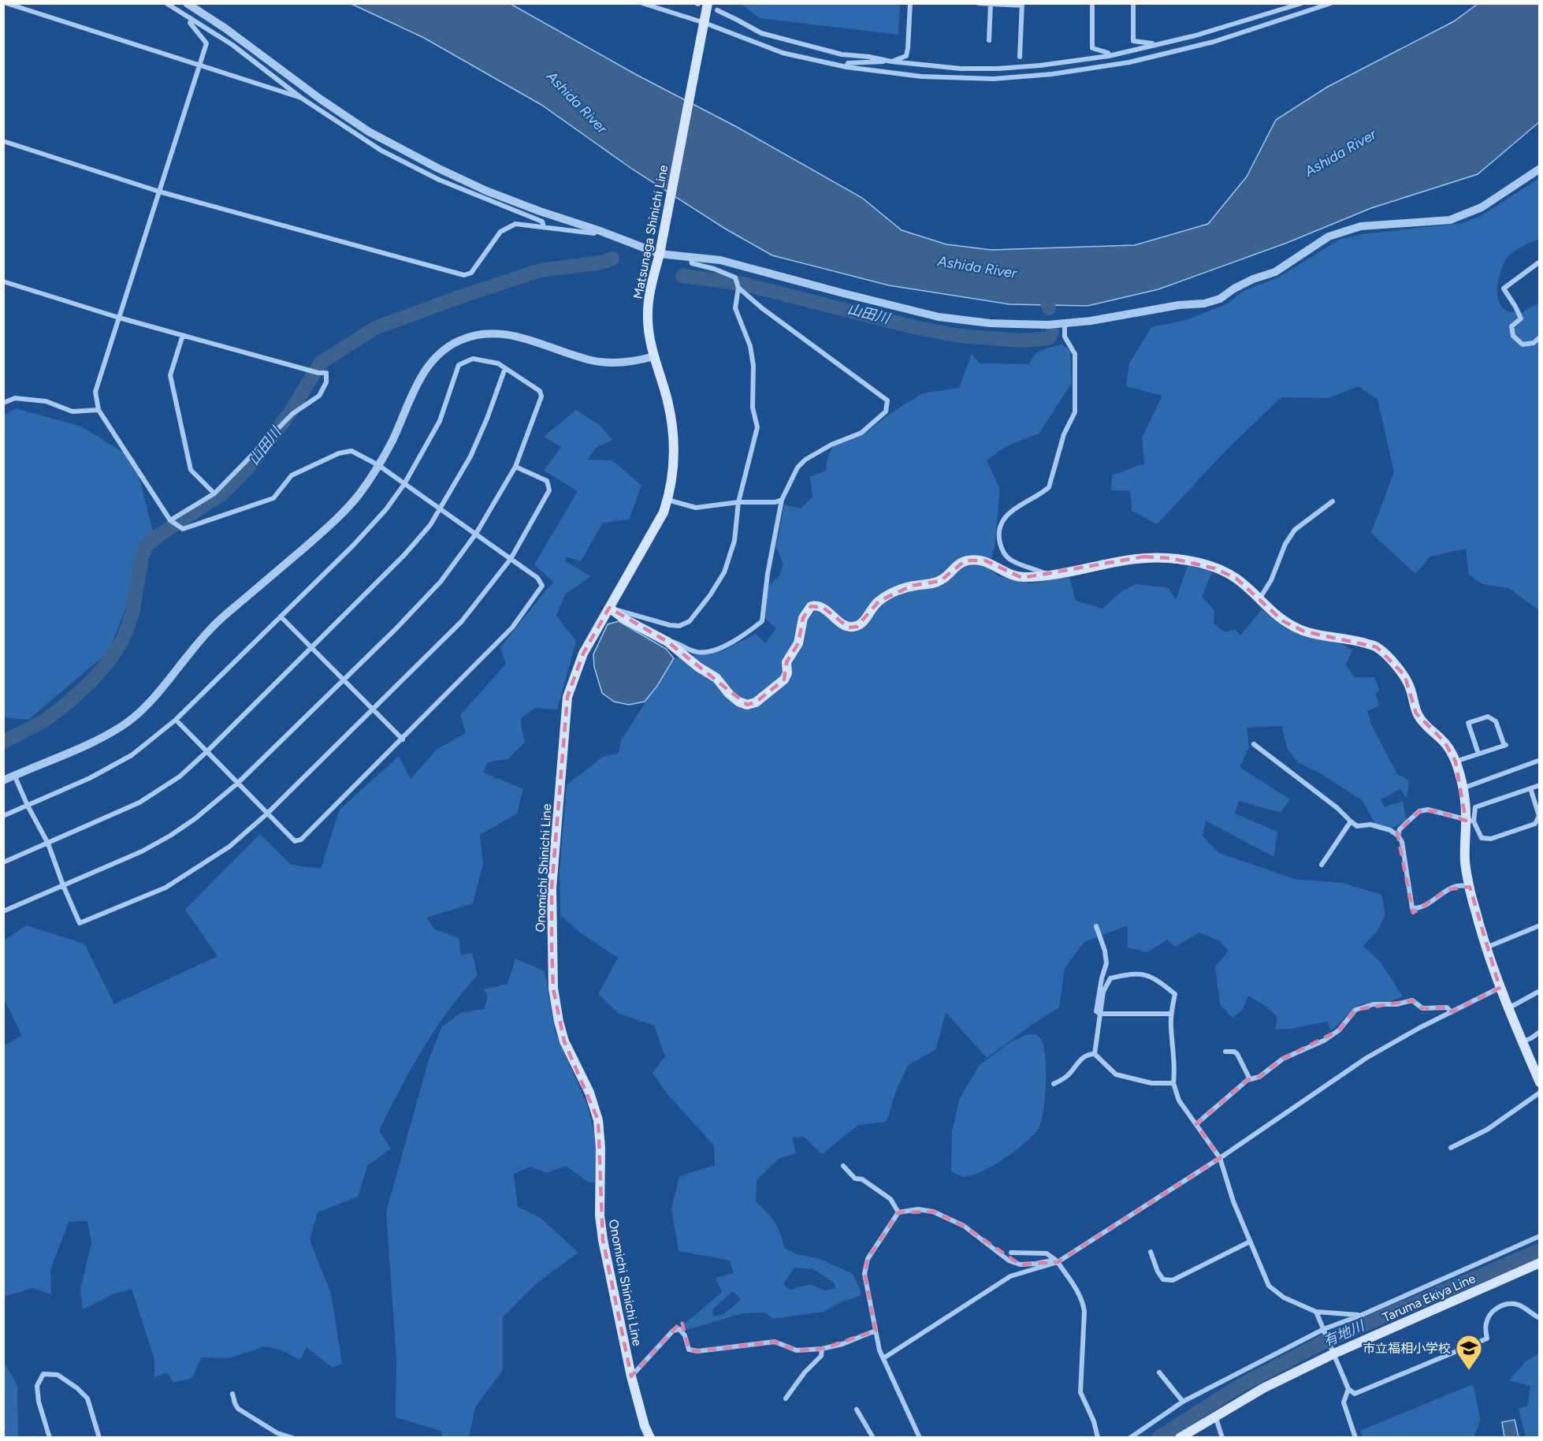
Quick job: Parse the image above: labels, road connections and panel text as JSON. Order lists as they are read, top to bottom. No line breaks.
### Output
{"streets":{"main road":["Matsunaga Shinichi Line","Onomichi Shinichi Line","Taruma Ekiya Line"]},"crossings":[["Matsunaga Shinichi Line","Onomichi Shinichi Line"]],"water":["Ashida River","山田川","有地川"],"places":{"school or university":["市立福相小学校"]}}
